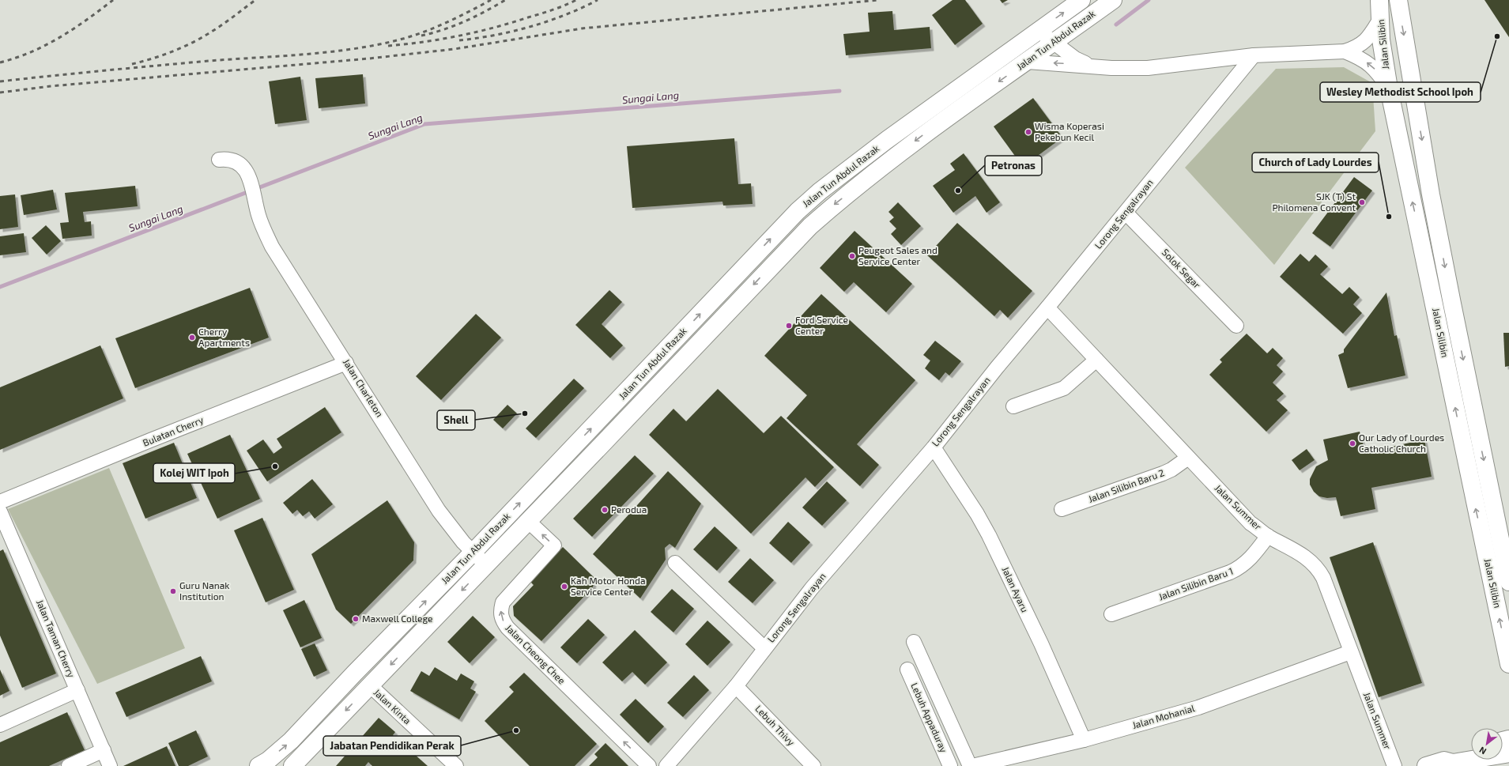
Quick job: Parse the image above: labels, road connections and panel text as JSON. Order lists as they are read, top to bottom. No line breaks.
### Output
{"streets":{"main road":["Jalan Tun Abdul Razak","Jalan Silibin"],"street":["Lorong Sengalrayan","Solok Segar","Jalan Charleton","Bulatan Cherry","Jalan Silibin Baru 2","Jalan Summer","Jalan Silibin Baru 1","Jalan Ayaru","Jalan Taman Cherry","Jalan Cheong Chee","Jalan Kinta","Jalan Mohanial","Lebuh Appaduray","Lebuh Thivy"]},"crossings":[["Jalan Tun Abdul Razak","Jalan Charleton"],["Jalan Tun Abdul Razak","Jalan Cheong Chee"],["Jalan Tun Abdul Razak","Jalan Kinta"],["Lorong Sengalrayan","Solok Segar"],["Lorong Sengalrayan","Jalan Summer"],["Lorong Sengalrayan","Jalan Ayaru"],["Lorong Sengalrayan","Lebuh Thivy"],["Jalan Charleton","Bulatan Cherry"],["Jalan Silibin Baru 2","Jalan Summer"],["Jalan Summer","Jalan Silibin Baru 1"],["Jalan Summer","Jalan Mohanial"],["Jalan Ayaru","Jalan Mohanial"]],"one_way":["Jalan Cheong Chee"],"water":["Sungai Lang"],"places":["Wesley Methodist School Ipoh","Wisma Koperasi Pekebun Kecil","Petronas","SJK (T) St Philomena Convent","Church of Lady Lourdes","Peugeot Sales and Service Center","Ford Service Center","Cherry Apartments","Shell","Our Lady of Lourdes Catholic Church","Kolej WIT Ipoh","Perodua","Kah Motor Honda Service Center","Guru Nanak Institution","Maxwell College","Jabatan Pendidikan Perak"],"north":"bottom left"}
